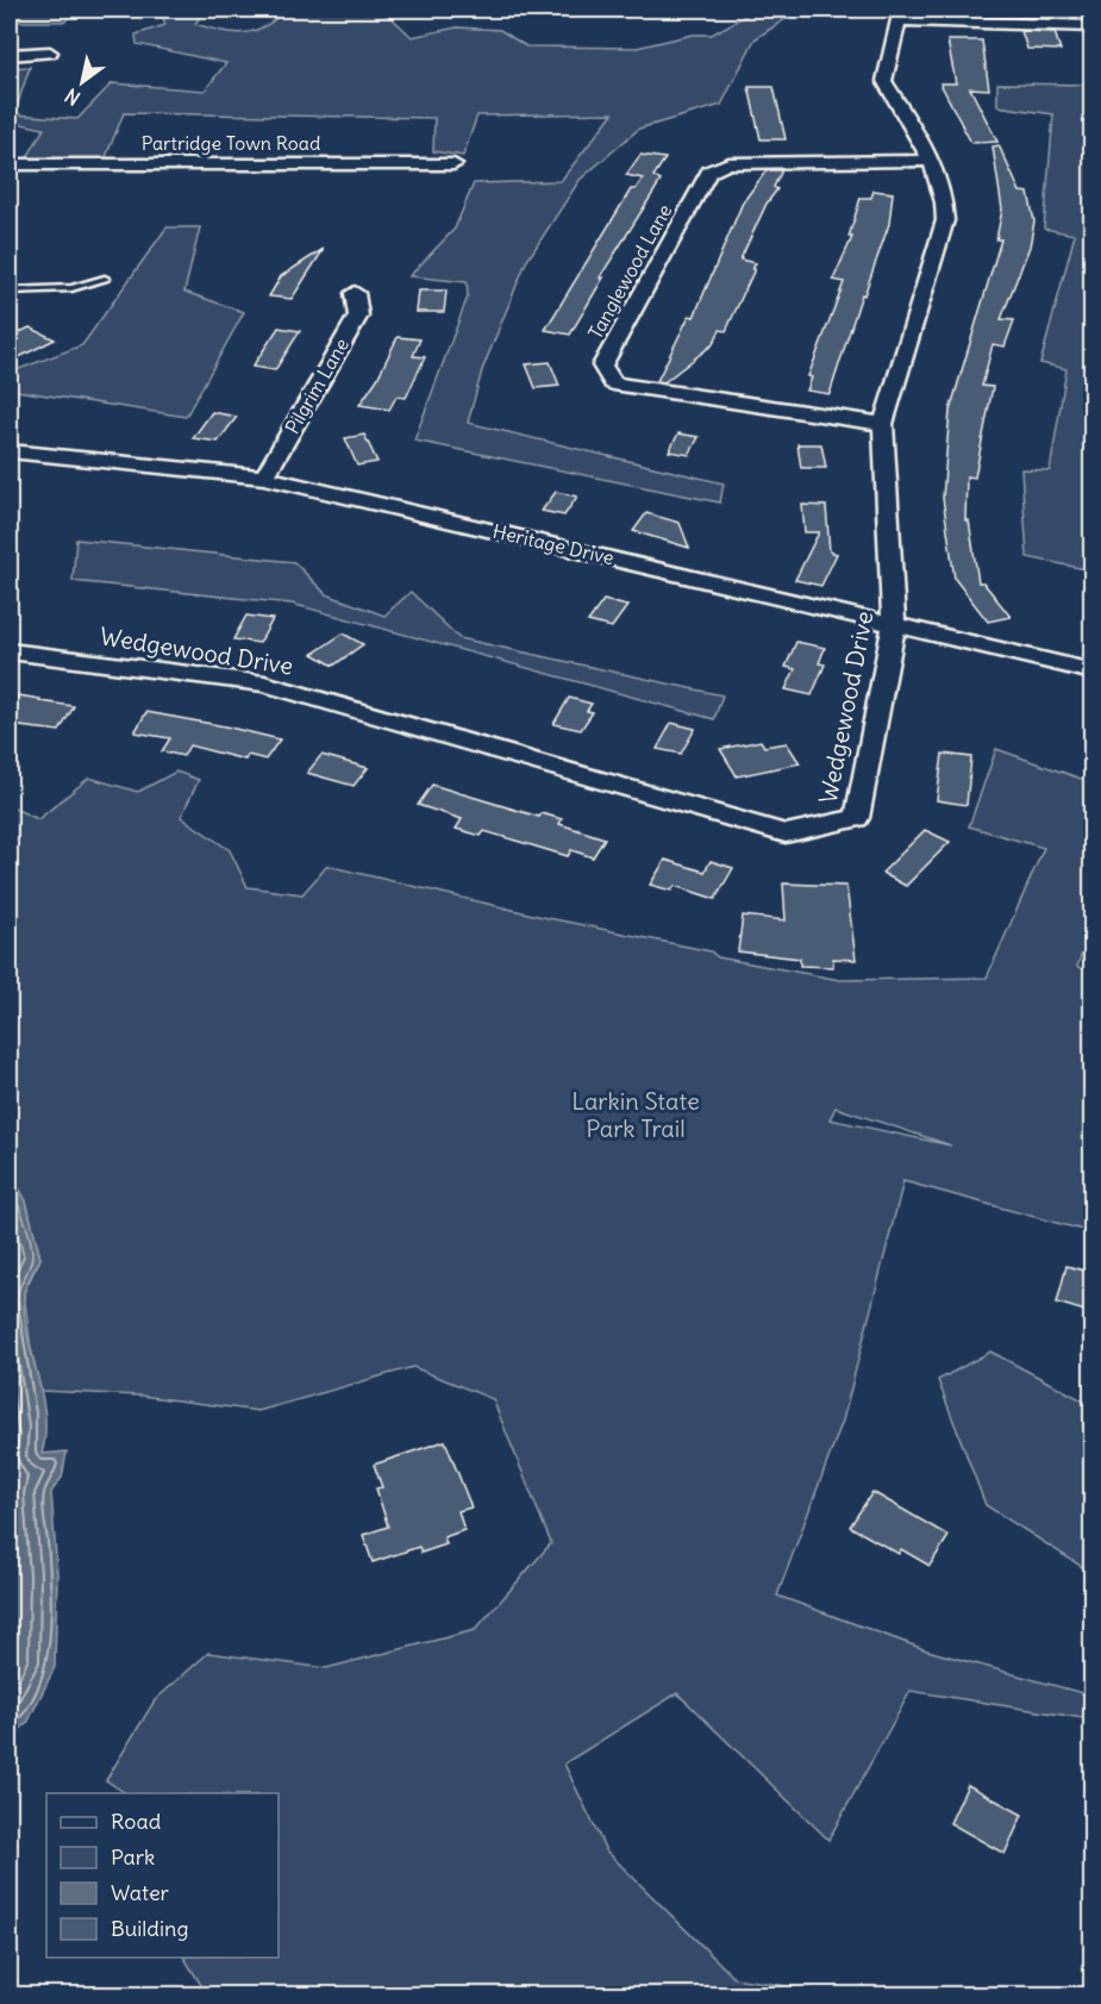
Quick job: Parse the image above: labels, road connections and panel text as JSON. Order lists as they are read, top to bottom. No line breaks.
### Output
{"streets":{"street":["Partridge Town Road","Tanglewood Lane","Pilgrim Lane","Heritage Drive","Wedgewood Drive"]},"crossings":[["Tanglewood Lane","Wedgewood Drive"],["Pilgrim Lane","Heritage Drive"],["Heritage Drive","Wedgewood Drive"]],"parks":["Larkin State Park Trail"],"legend":["Road","Park","Water","Building"],"north":"bottom left"}
